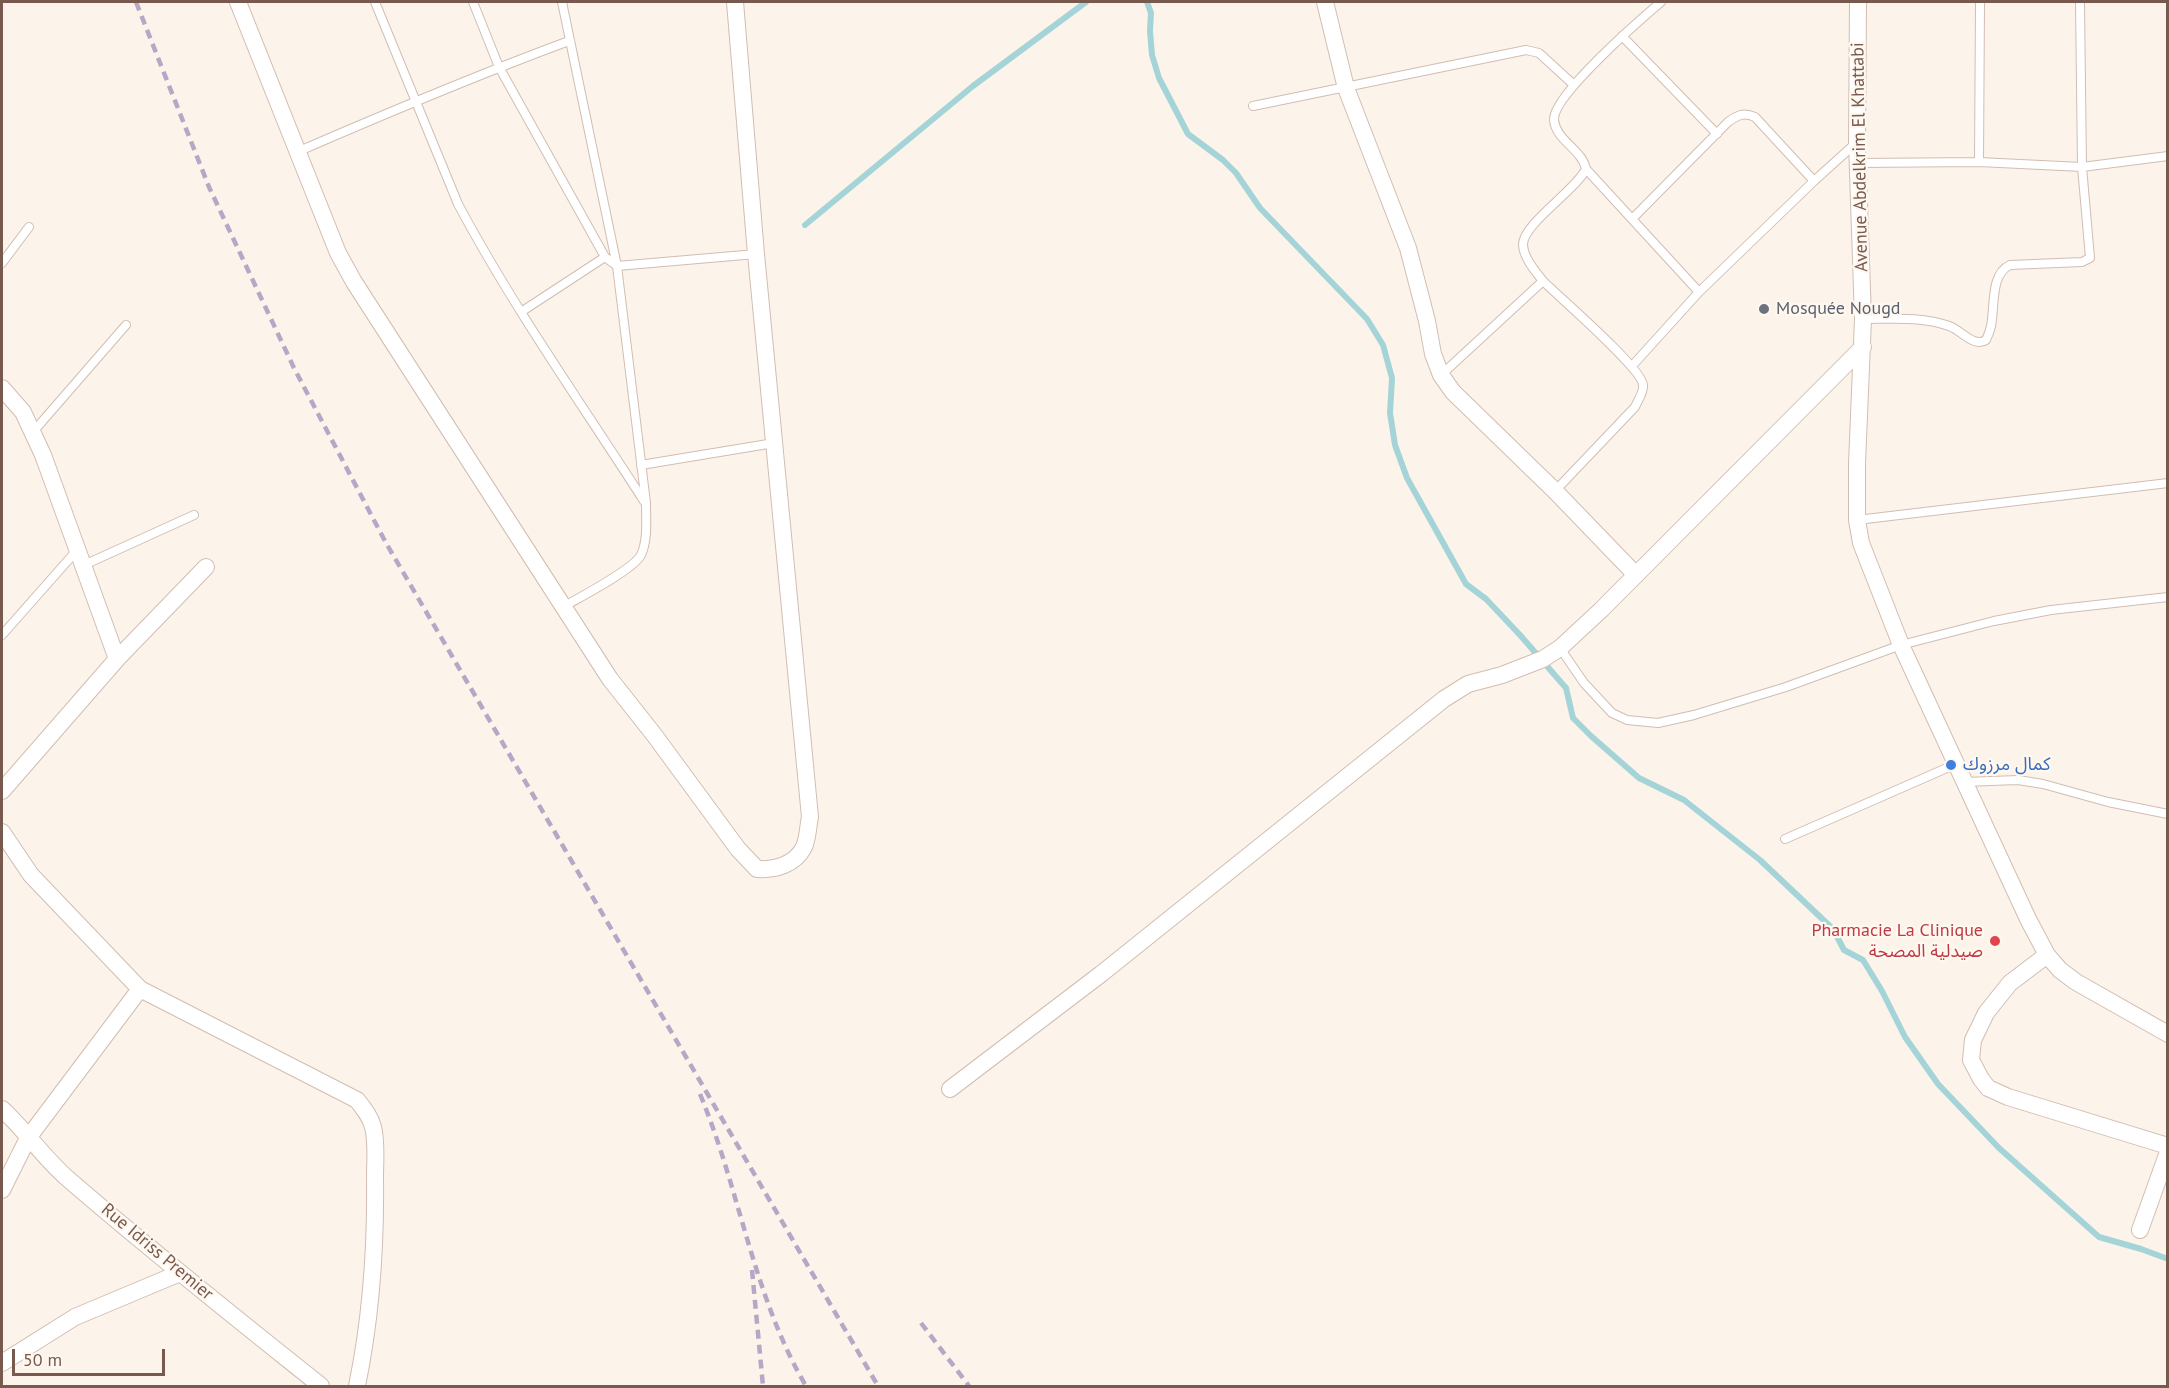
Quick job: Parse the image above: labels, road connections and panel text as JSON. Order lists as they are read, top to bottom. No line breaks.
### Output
{"streets":{"street":["Avenue Abdelkrim El Khattabi","Rue Idriss Premier"]},"places":["Mosquée Nougd","كمال مرزوك","Pharmacie La Clinique صيدلية المصحة"],"scale_bar":"50 m"}
